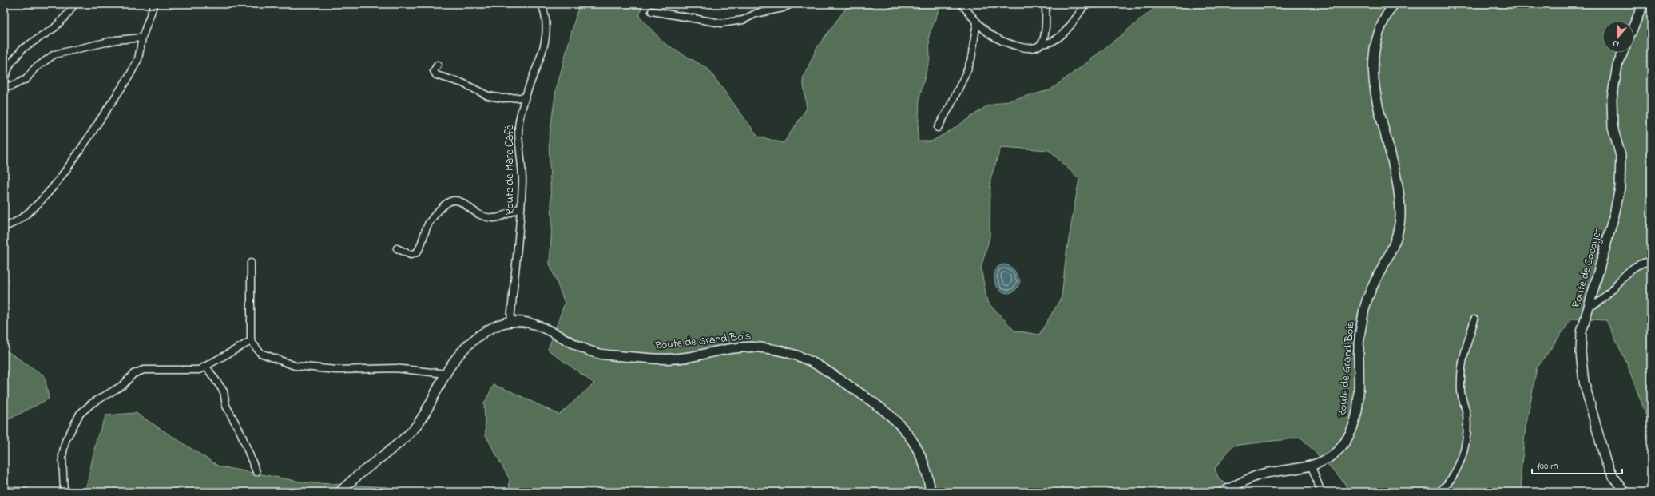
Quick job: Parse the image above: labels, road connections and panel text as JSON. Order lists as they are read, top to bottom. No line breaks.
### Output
{"streets":{"main road":["Route de Cocoyer","Route de Grand Bois"],"street":["Route de Mare Café"]},"crossings":[["Route de Mare Café","Route de Grand Bois"]],"scale_bar":"100 m","north":"bottom"}
